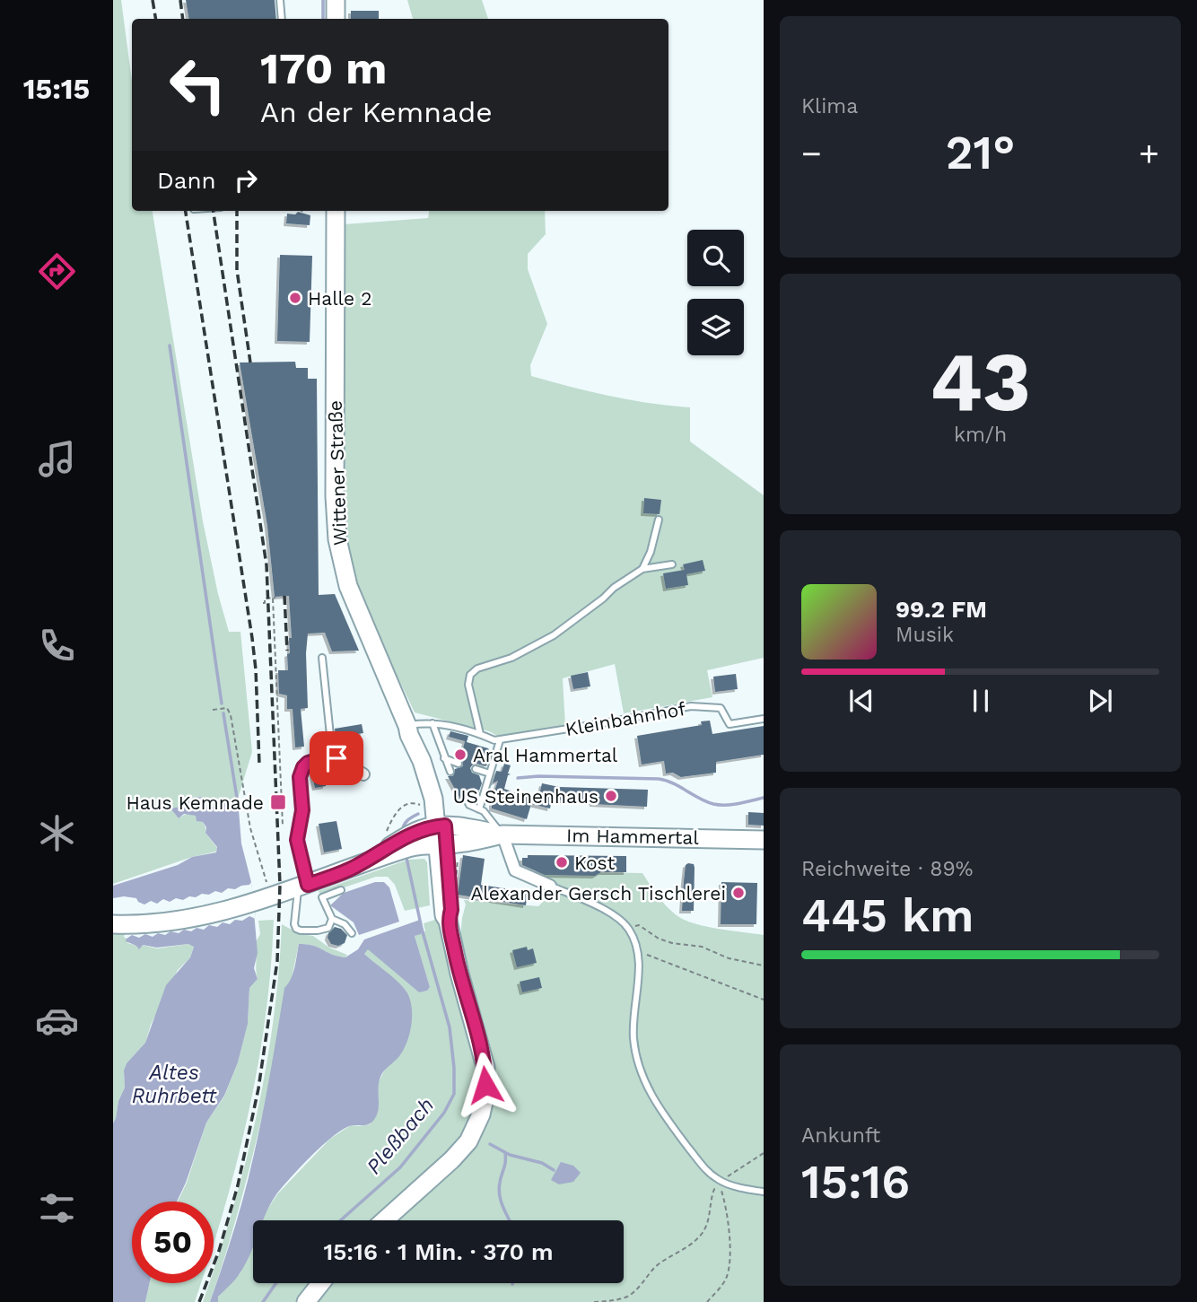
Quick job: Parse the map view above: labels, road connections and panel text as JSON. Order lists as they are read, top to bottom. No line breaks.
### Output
{"streets":{"main road":["Wittener Straße","Im Hammertal"],"lane":["Kleinbahnhof"]},"crossings":[["Wittener Straße","Kleinbahnhof"],["Wittener Straße","Im Hammertal"]],"water":["Altes Ruhrbett","Pleßbach"],"places":{"other":["Halle 2","Aral Hammertal","US Steinenhaus","Kost","Alexander Gersch Tischlerei"],"transit":["Haus Kemnade"]},"page":{"tabs":"15:15","tile":["Klima",["43","km/h"],["Reichweite · 89%","445 km"],["Ankunft","15:16"]],"turn":["170 m","An der Kemnade"],"heat":["−","21°","+"],"then":"Dann","song":["99.2 FM","Musik"],"limit":"50","trip":"15:16 · 1 Min. · 370 m"}}
